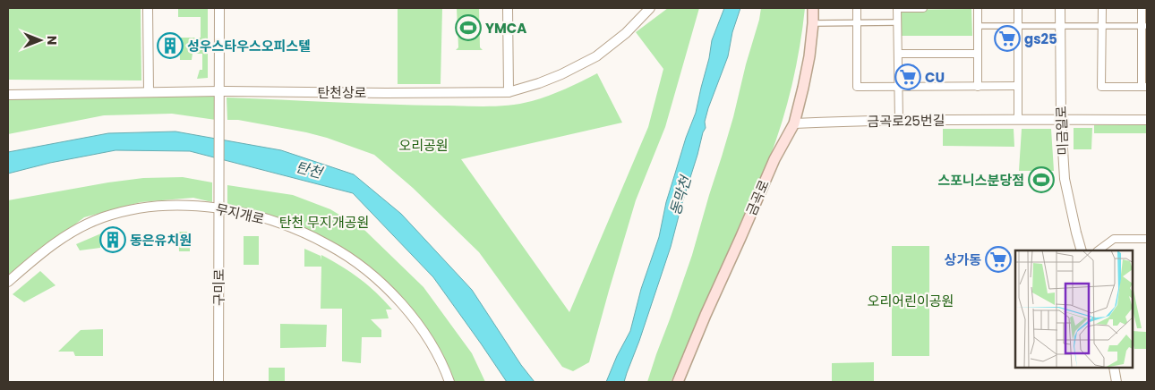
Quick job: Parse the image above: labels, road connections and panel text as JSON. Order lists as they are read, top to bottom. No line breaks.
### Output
{"streets":{"main road":["금곡로"],"street":["탄천상로","금곡로25번길","미금일로","무지개로","구미로"]},"crossings":[["탄천상로","구미로"],["금곡로25번길","미금일로"],["금곡로25번길","금곡로"],["무지개로","구미로"]],"water":["탄천","동막천"],"parks":["오리공원","탄천 무지개공원","오리어린이공원"],"places":{"sports":["YMCA","스포니스분당점"],"supermarket":["gs25","CU","상가동"],"building":["성우스타우스오피스텔","동은유치원"]},"north":"right"}
